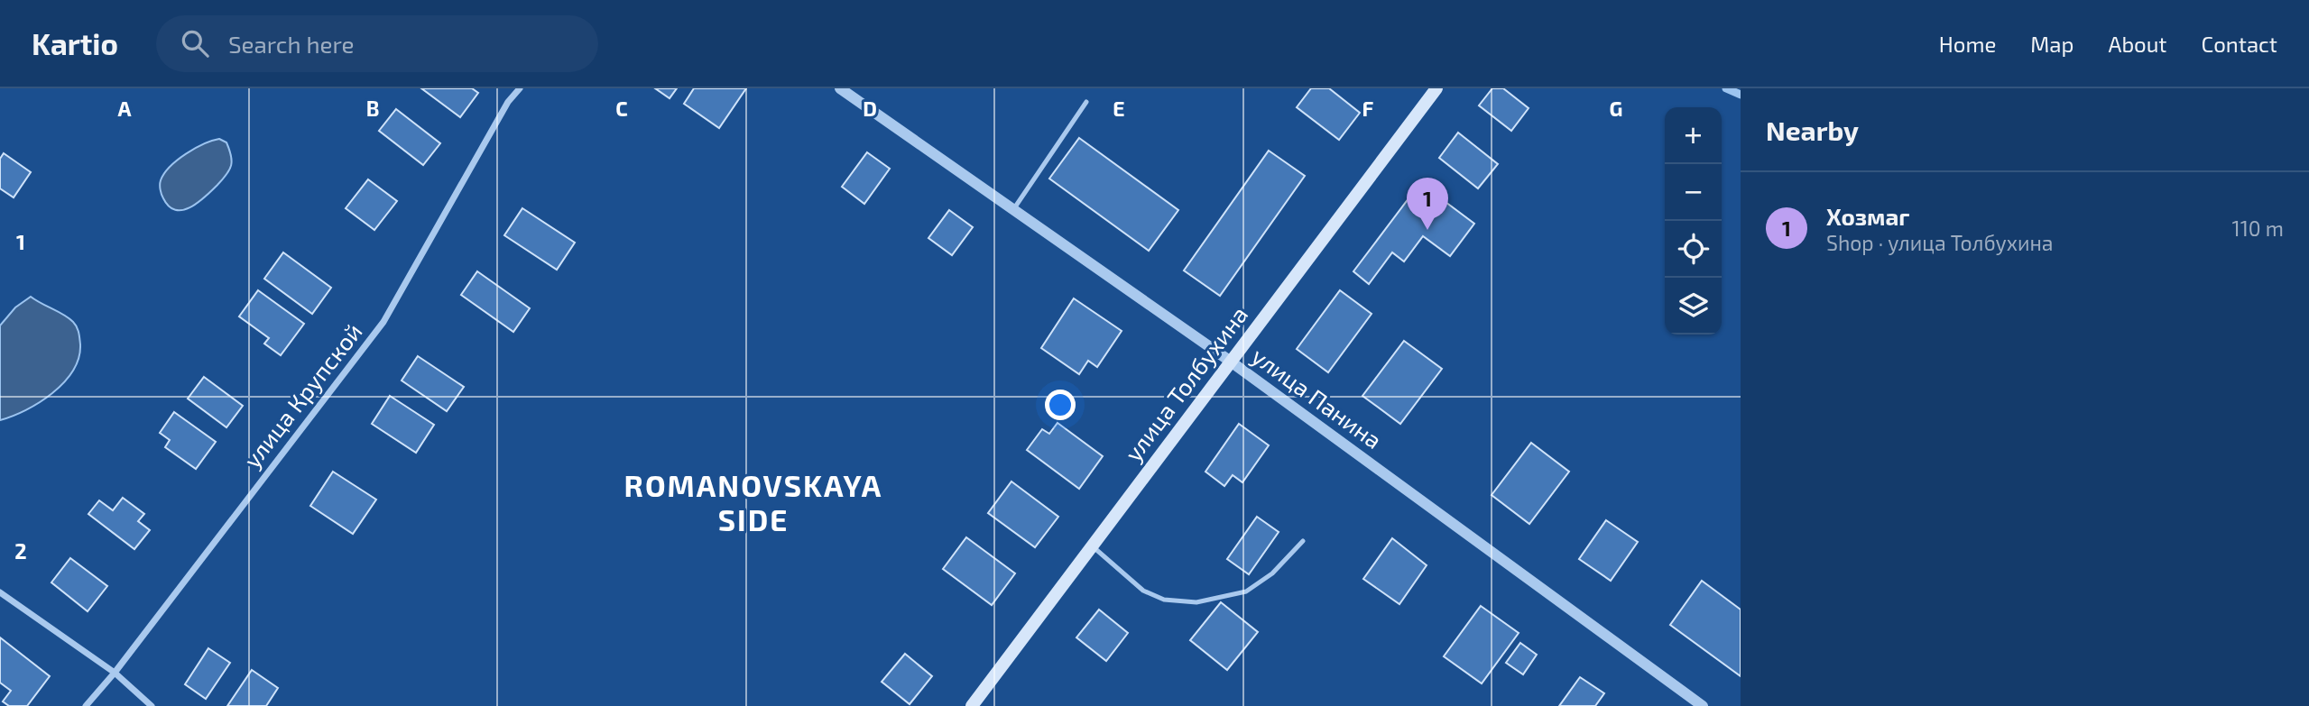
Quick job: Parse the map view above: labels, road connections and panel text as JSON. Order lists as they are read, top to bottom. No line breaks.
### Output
{"streets":{"main road":["улица Толбухина"],"street":["улица Крупской","улица Панина"]},"crossings":[["улица Толбухина","улица Панина"]],"districts":["ROMANOVSKAYA SIDE"],"page":{"header":"Kartio","search":"Search here","nav":["Home","Map","About","Contact"],"heading":"Nearby","map_buttons":["+","−"],"list":[{"mark":"1","name":"Хозмаг","note":"Shop · улица Толбухина","value":"110 m"}],"pins":"1"},"grid":{"columns":["A","B","C","D","E","F","G"],"rows":["1","2"]}}
